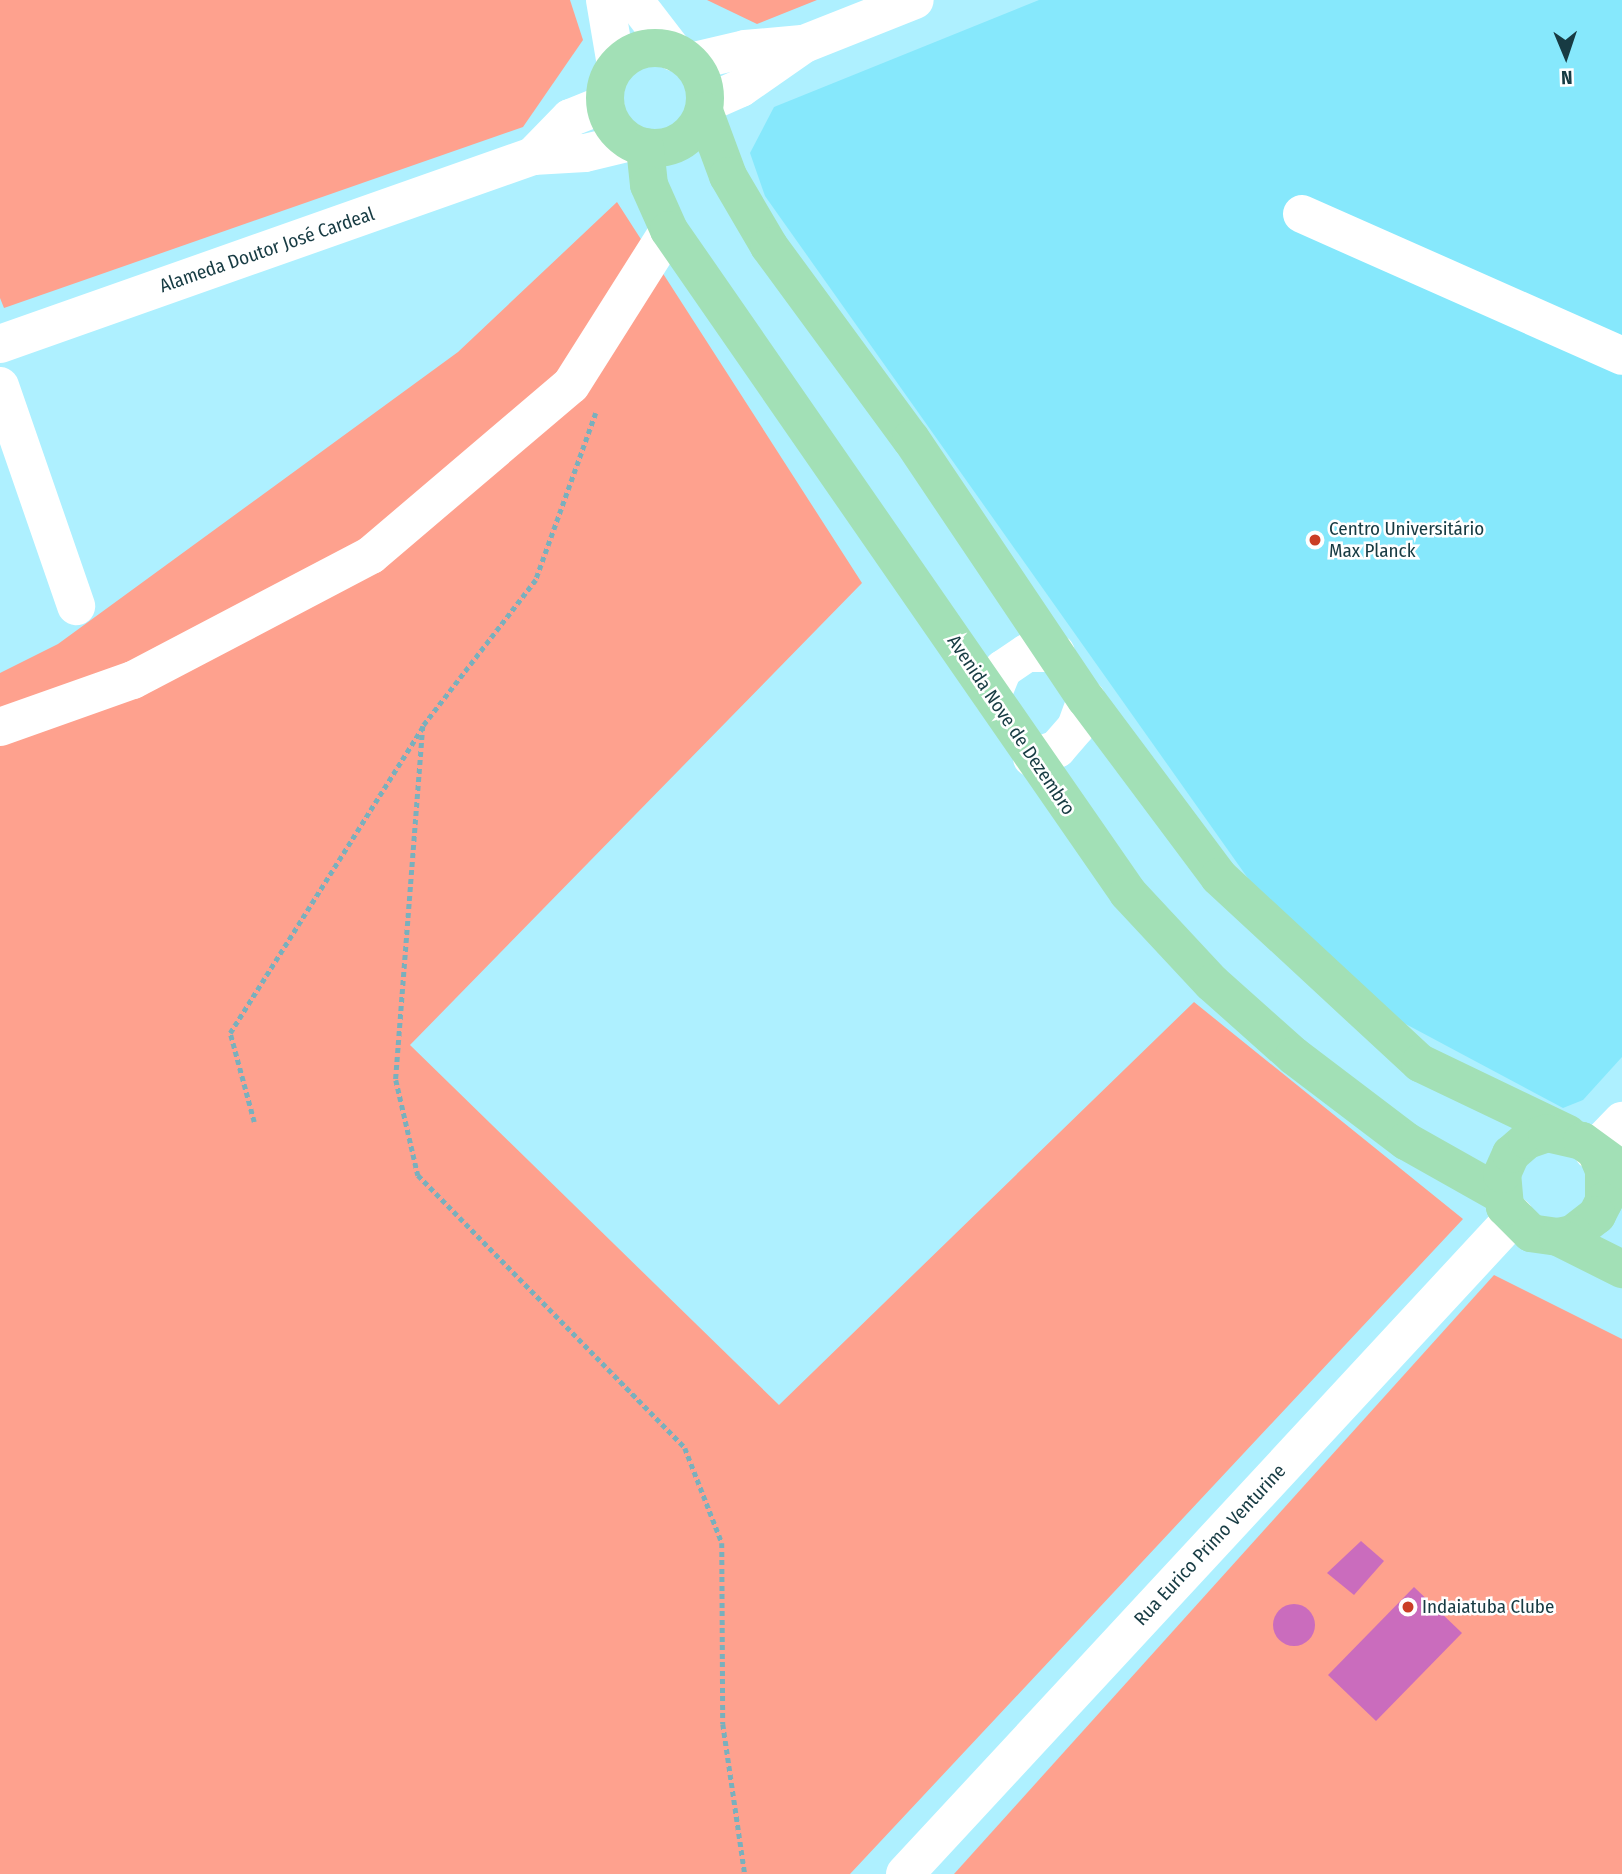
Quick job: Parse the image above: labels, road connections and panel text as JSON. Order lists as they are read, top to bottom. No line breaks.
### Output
{"streets":{"main road":["Avenida Nove de Dezembro"],"street":["Alameda Doutor José Cardeal","Rua Eurico Primo Venturine"]},"crossings":[["Alameda Doutor José Cardeal","Avenida Nove de Dezembro"],["Avenida Nove de Dezembro","Rua Eurico Primo Venturine"]],"places":["Centro Universitário Max Planck","Indaiatuba Clube"],"north":"bottom"}
